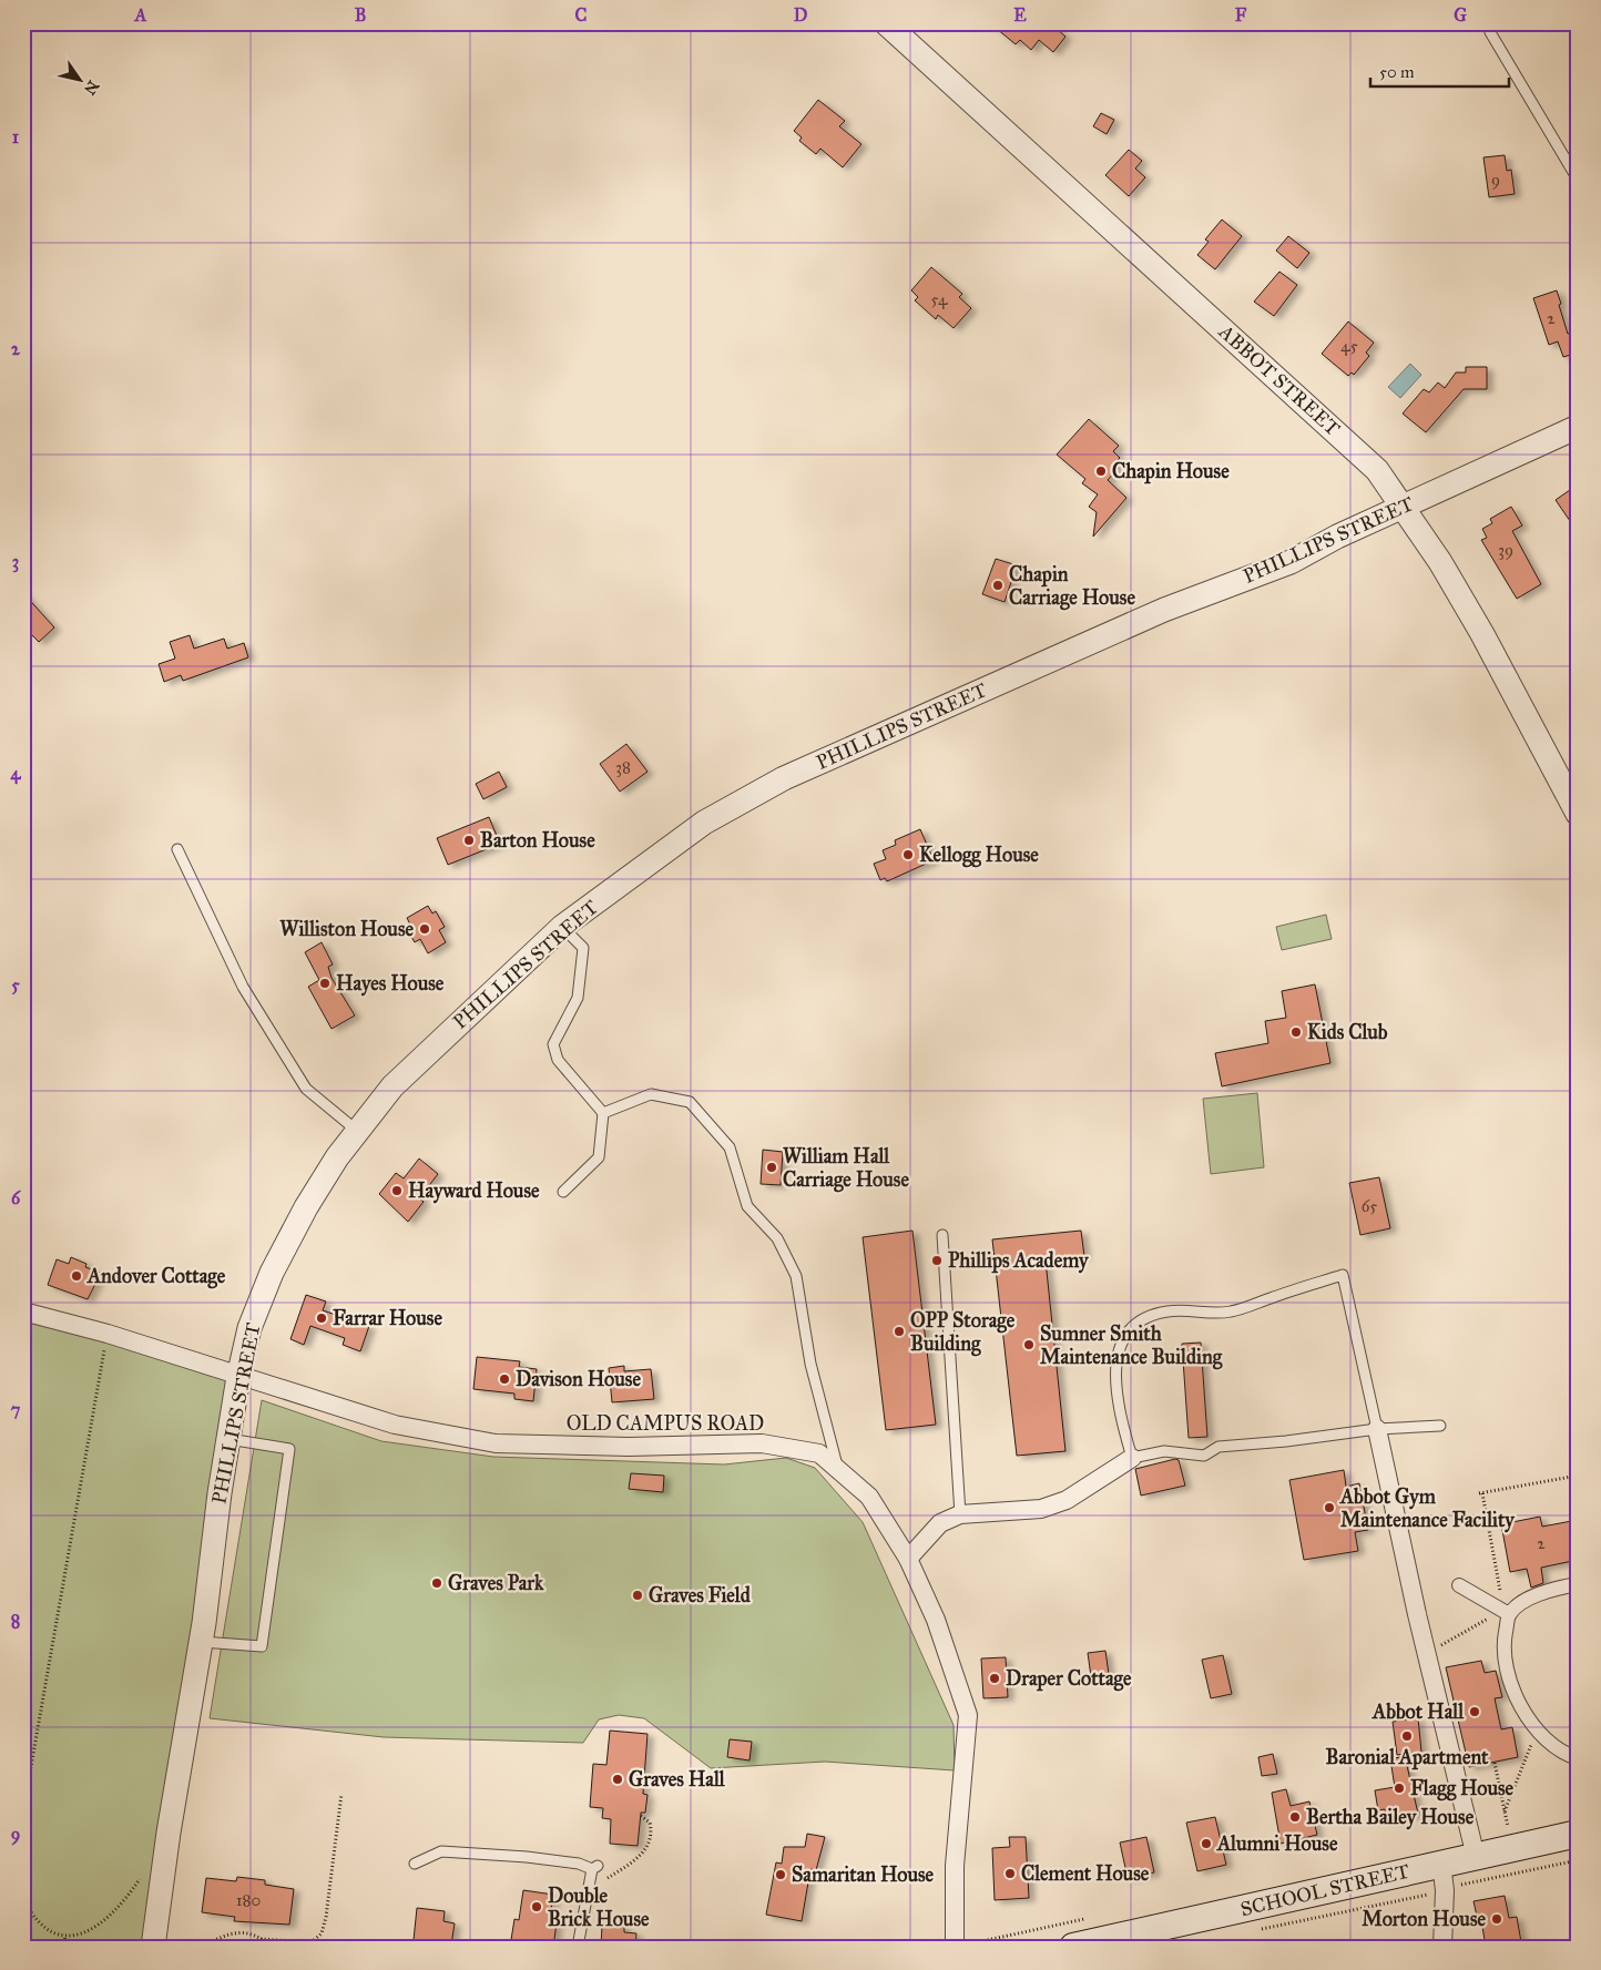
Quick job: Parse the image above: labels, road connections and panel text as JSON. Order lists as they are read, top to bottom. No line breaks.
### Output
{"streets":{"main road":["SCHOOL STREET"],"street":["ABBOT STREET","PHILLIPS STREET","OLD CAMPUS ROAD"]},"crossings":[["ABBOT STREET","PHILLIPS STREET"],["PHILLIPS STREET","OLD CAMPUS ROAD"]],"places":["Chapin House","Chapin Carriage House","Barton House","Kellogg House","Williston House","Hayes House","Kids Club","William Hall Carriage House","Hayward House","Phillips Academy","Andover Cottage","Farrar House","OPP Storage Building","Sumner Smith Maintenance Building","Davison House","Abbot Gym Maintenance Facility","Graves Park","Graves Field","Draper Cottage","Abbot Hall","Baronial Apartment","Graves Hall","Flagg House","Bertha Bailey House","Alumni House","Clement House","Samaritan House","Double Brick House","Morton House"],"house_numbers":["9","54","2","45","39","38","65","2","180"],"scale_bar":"50 m","north":"bottom right","grid":{"columns":["A","B","C","D","E","F","G"],"rows":["1","2","3","4","5","6","7","8","9"]}}
